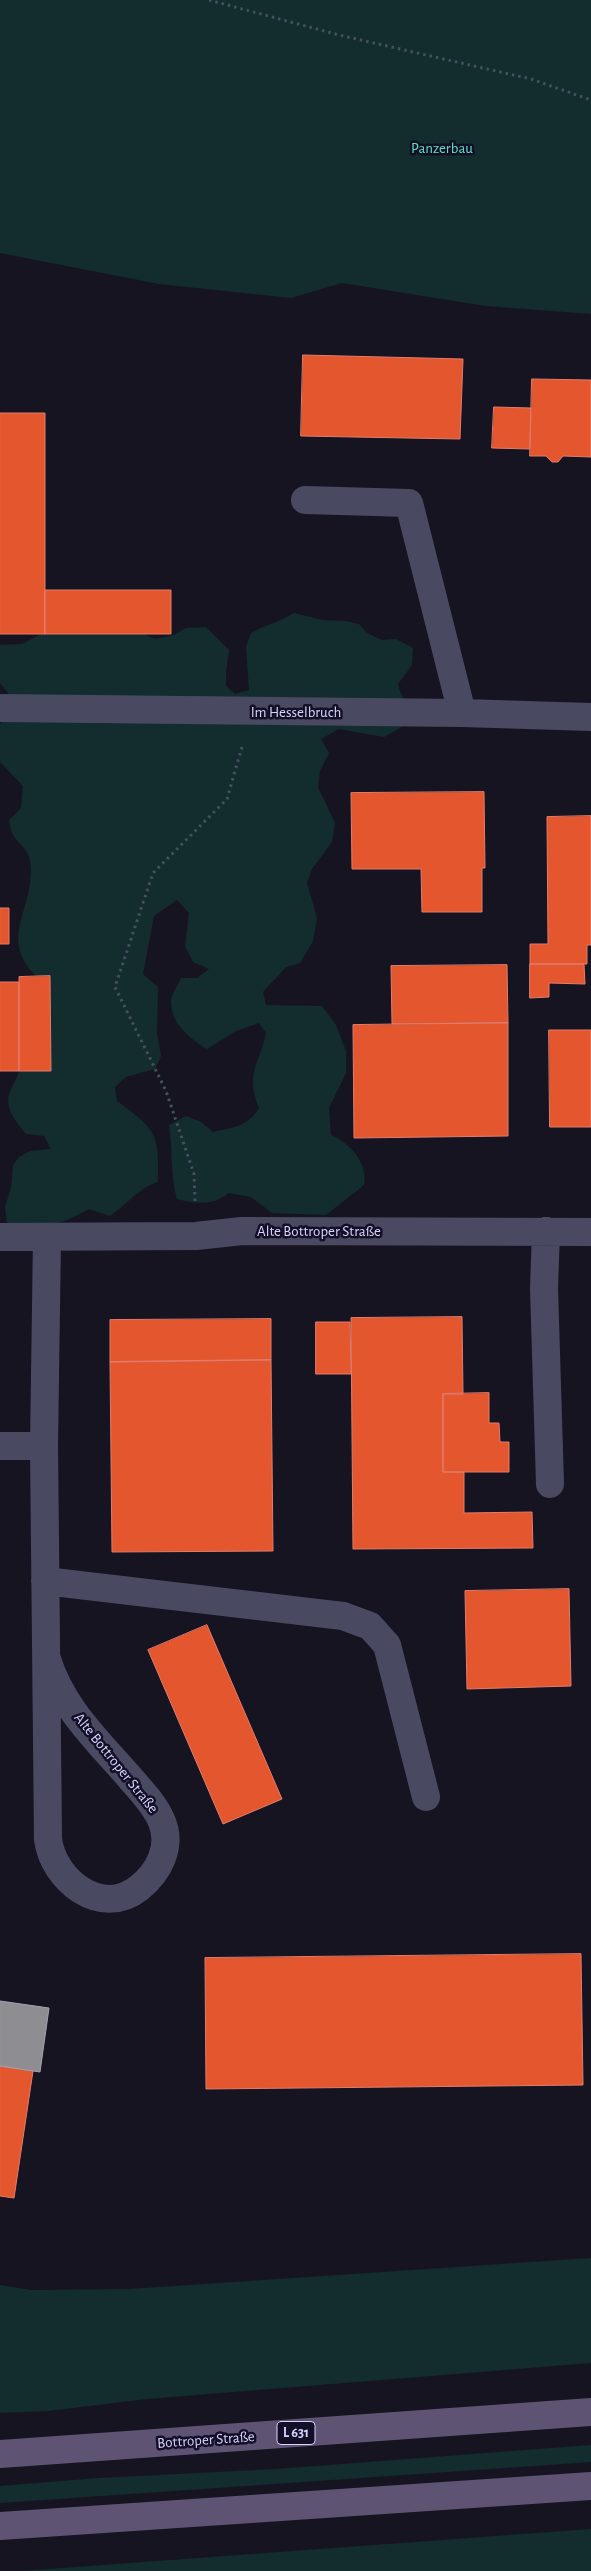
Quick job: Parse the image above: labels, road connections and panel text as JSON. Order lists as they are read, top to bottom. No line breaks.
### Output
{"streets":{"main road":["L 631","Bottroper Straße"],"street":["Im Hesselbruch","Alte Bottroper Straße"]},"parks":["Panzerbau"]}
